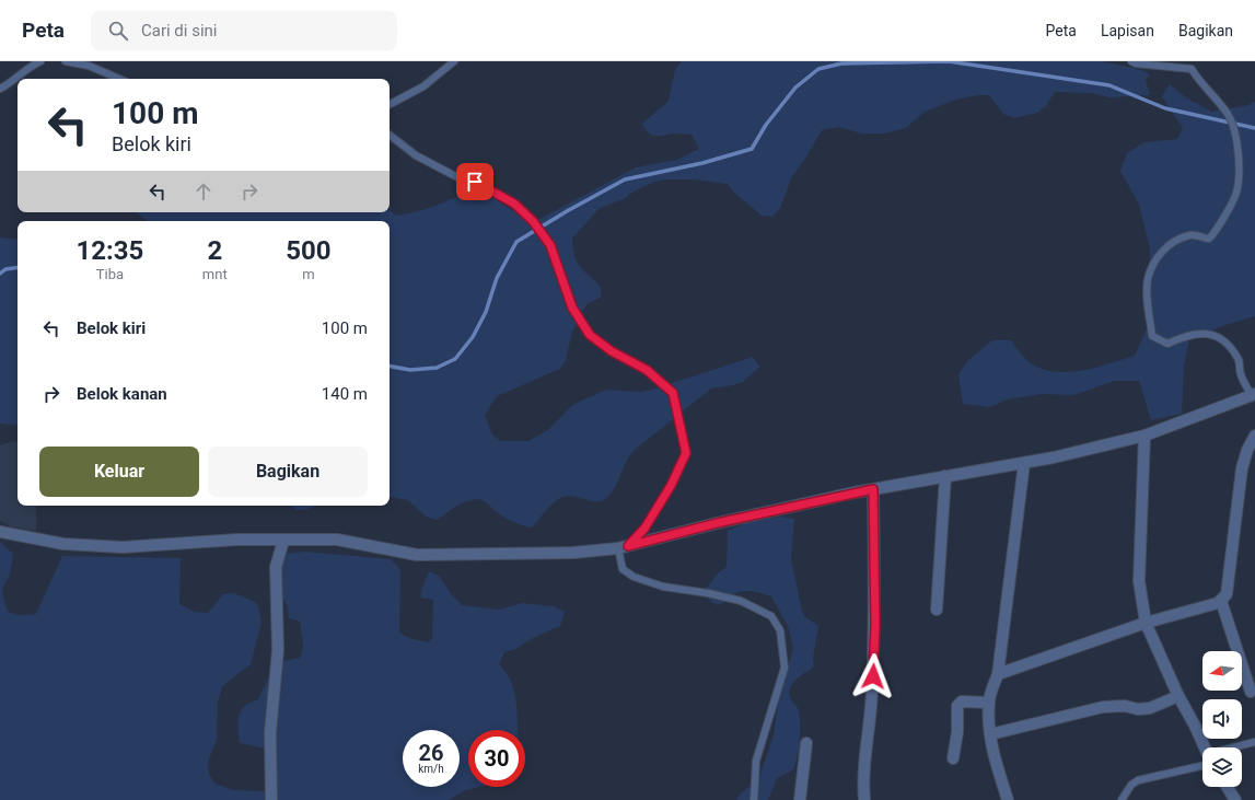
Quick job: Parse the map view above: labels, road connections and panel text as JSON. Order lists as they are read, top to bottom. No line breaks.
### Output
{"north":"left","page":{"header":"Peta","search":"Cari di sini","nav":["Peta","Lapisan","Bagikan"],"turn":["100 m","Belok kiri"],"eta":["12:35","Tiba","2","mnt","500","m"],"list":[{"name":"Belok kiri","value":"100 m"},{"name":"Belok kanan","value":"140 m"}],"buttons":["Keluar","Bagikan"],"speed":"26 km/h","limit":"30"}}
